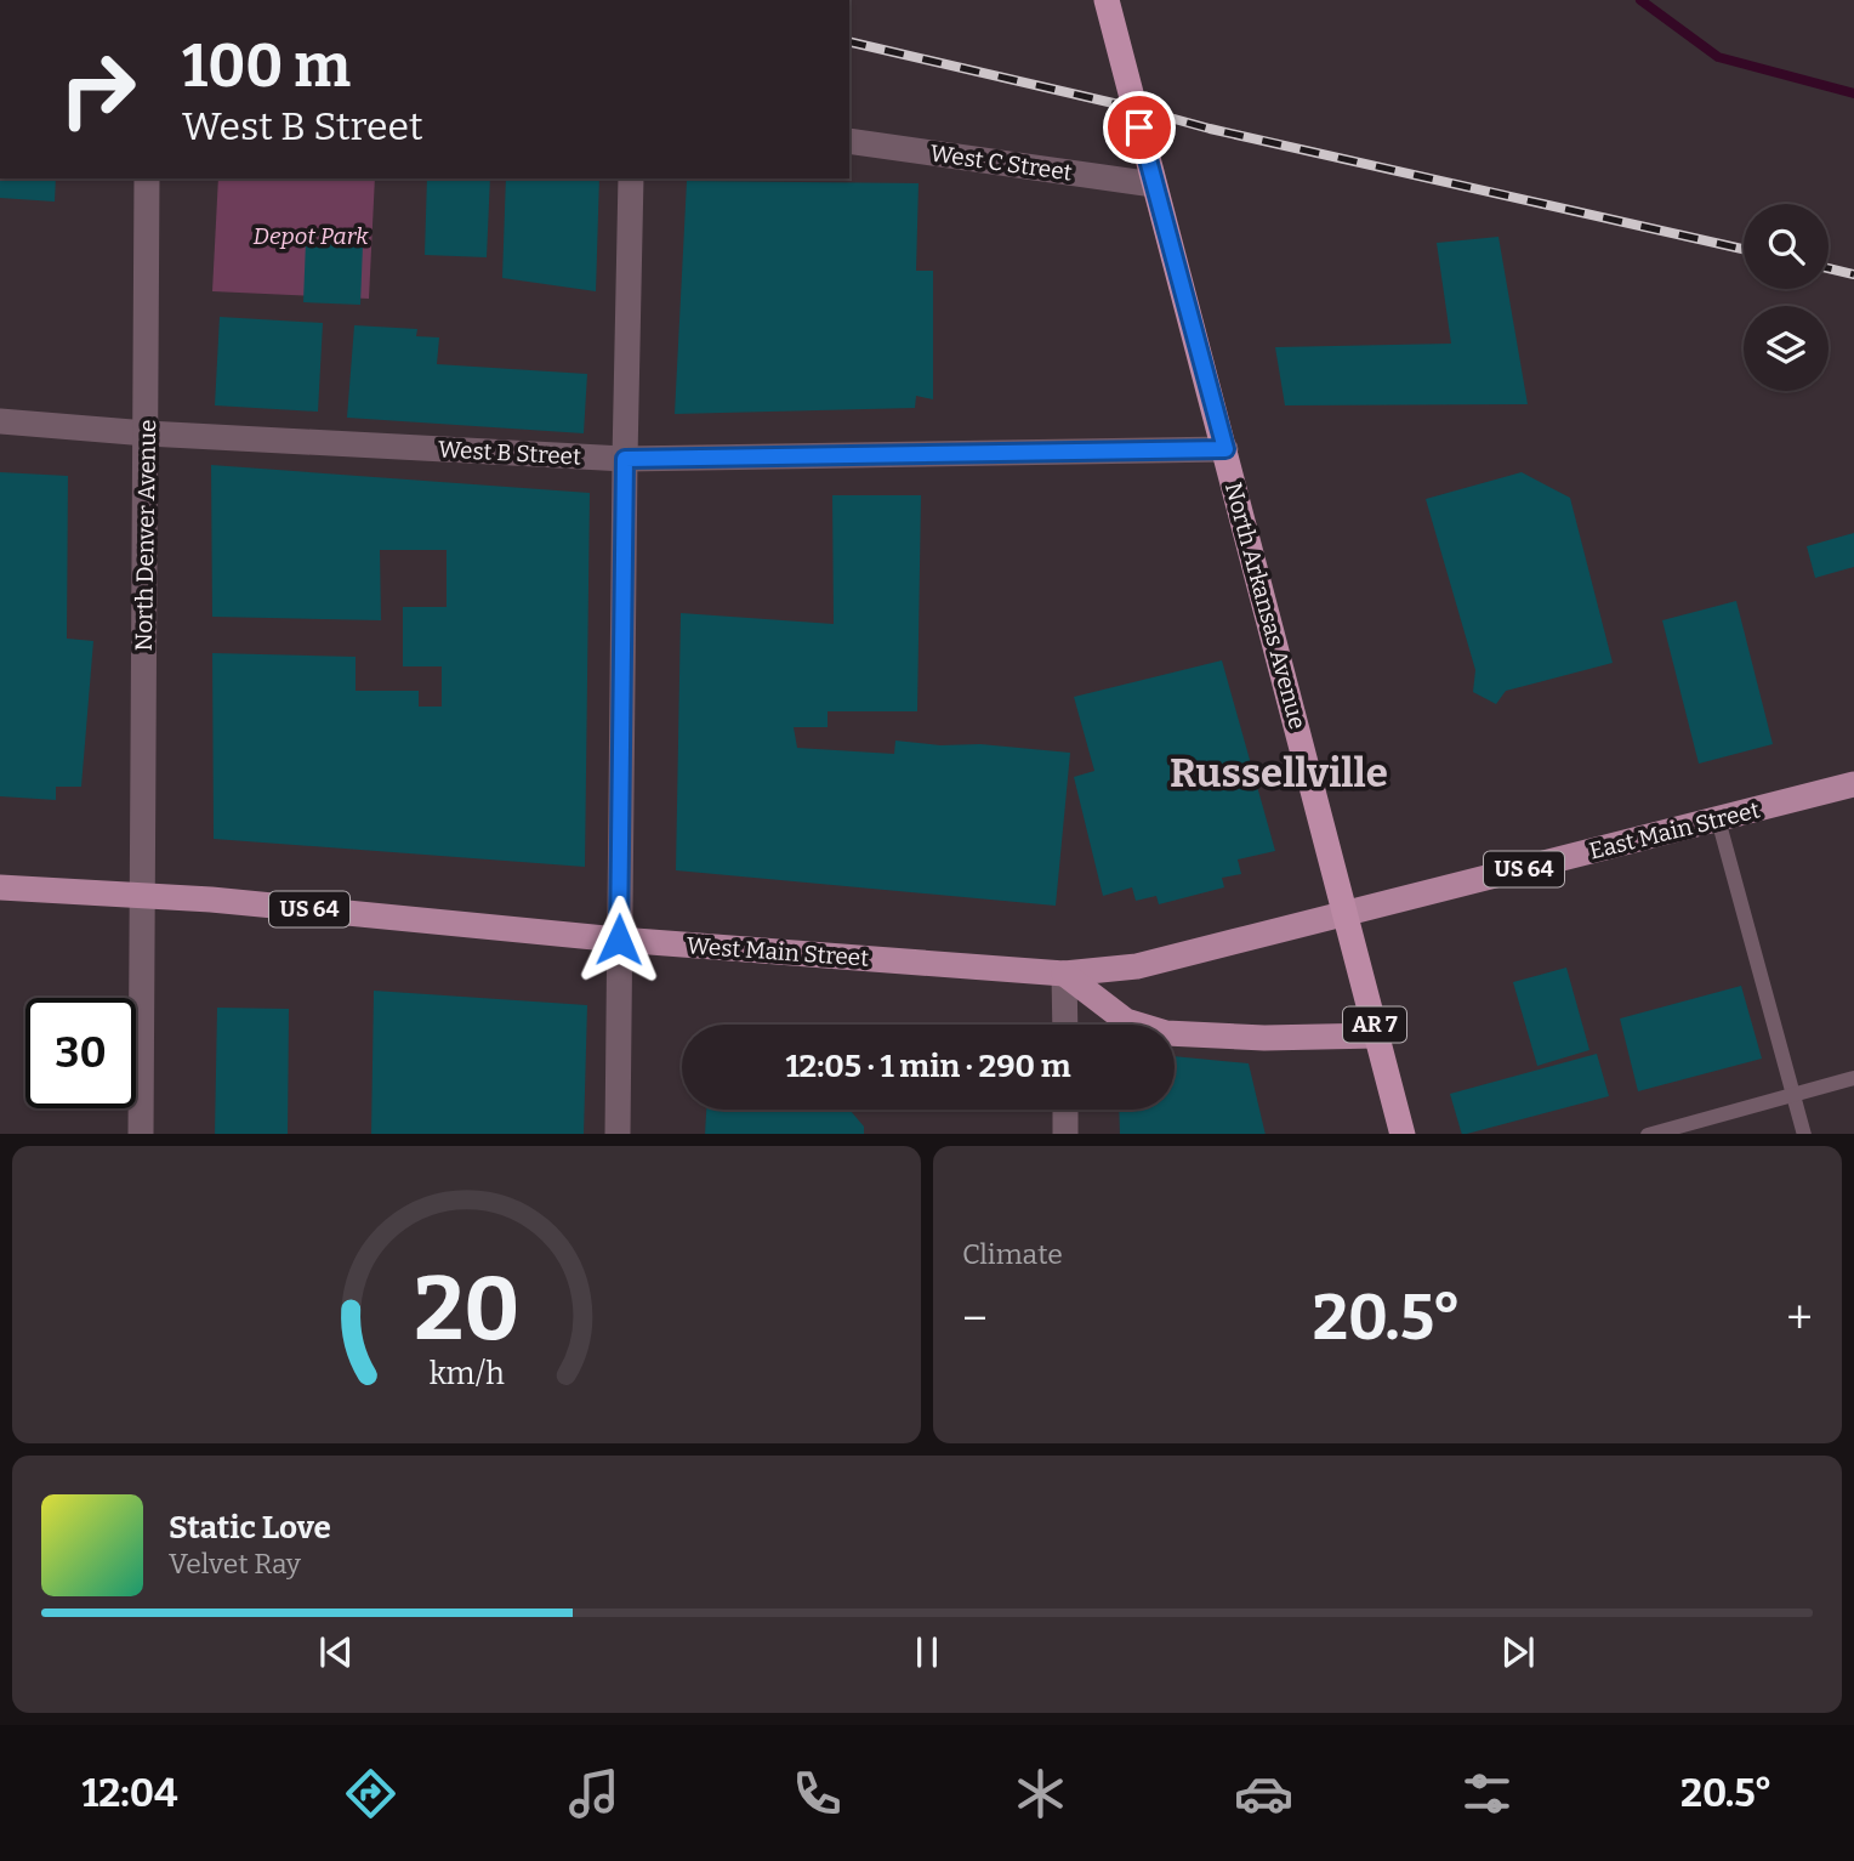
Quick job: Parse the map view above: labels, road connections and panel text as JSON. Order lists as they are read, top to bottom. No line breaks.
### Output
{"streets":{"highway":["North Arkansas Avenue","AR 7"],"main road":["East Main Street","US 64","West Main Street"],"street":["West C Street","West B Street","North Denver Avenue"]},"crossings":[["West C Street","North Arkansas Avenue"],["West B Street","North Denver Avenue"],["West B Street","North Arkansas Avenue"],["North Denver Avenue","West Main Street"],["North Arkansas Avenue","East Main Street"],["North Arkansas Avenue","West Main Street"],["North Arkansas Avenue","AR 7"],["East Main Street","West Main Street"],["East Main Street","AR 7"],["West Main Street","AR 7"]],"districts":["Russellville"],"parks":["Depot Park"],"page":{"turn":["100 m","West B Street"],"limit":"30","trip":"12:05 · 1 min · 290 m","tile":"Climate","heat":["−","20.5°","+"],"song":["Static Love","Velvet Ray"],"tabs":["12:04","20.5°"],"gauge":["20","km/h"]}}
